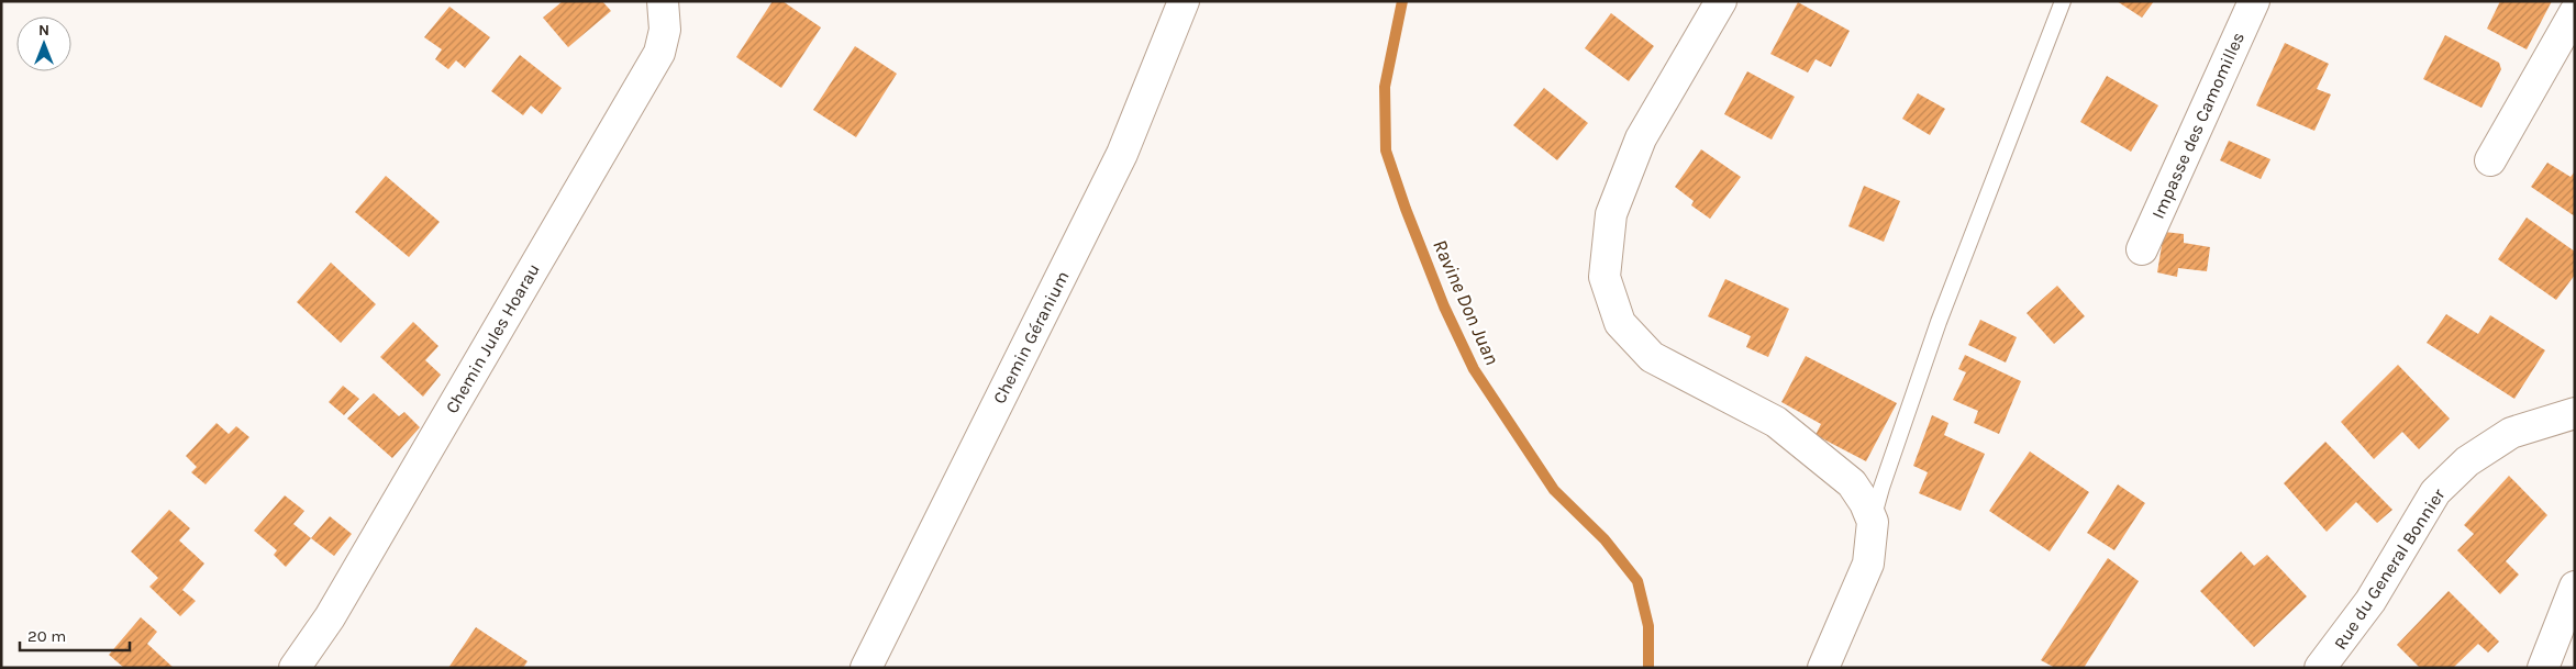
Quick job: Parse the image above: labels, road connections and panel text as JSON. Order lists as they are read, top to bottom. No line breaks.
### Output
{"streets":{"street":["Impasse des Camomilles","Chemin Géranium","Chemin Jules Hoarau","Rue du General Bonnier"]},"water":["Ravine Don Juan"],"scale_bar":"20 m","north":"top"}
